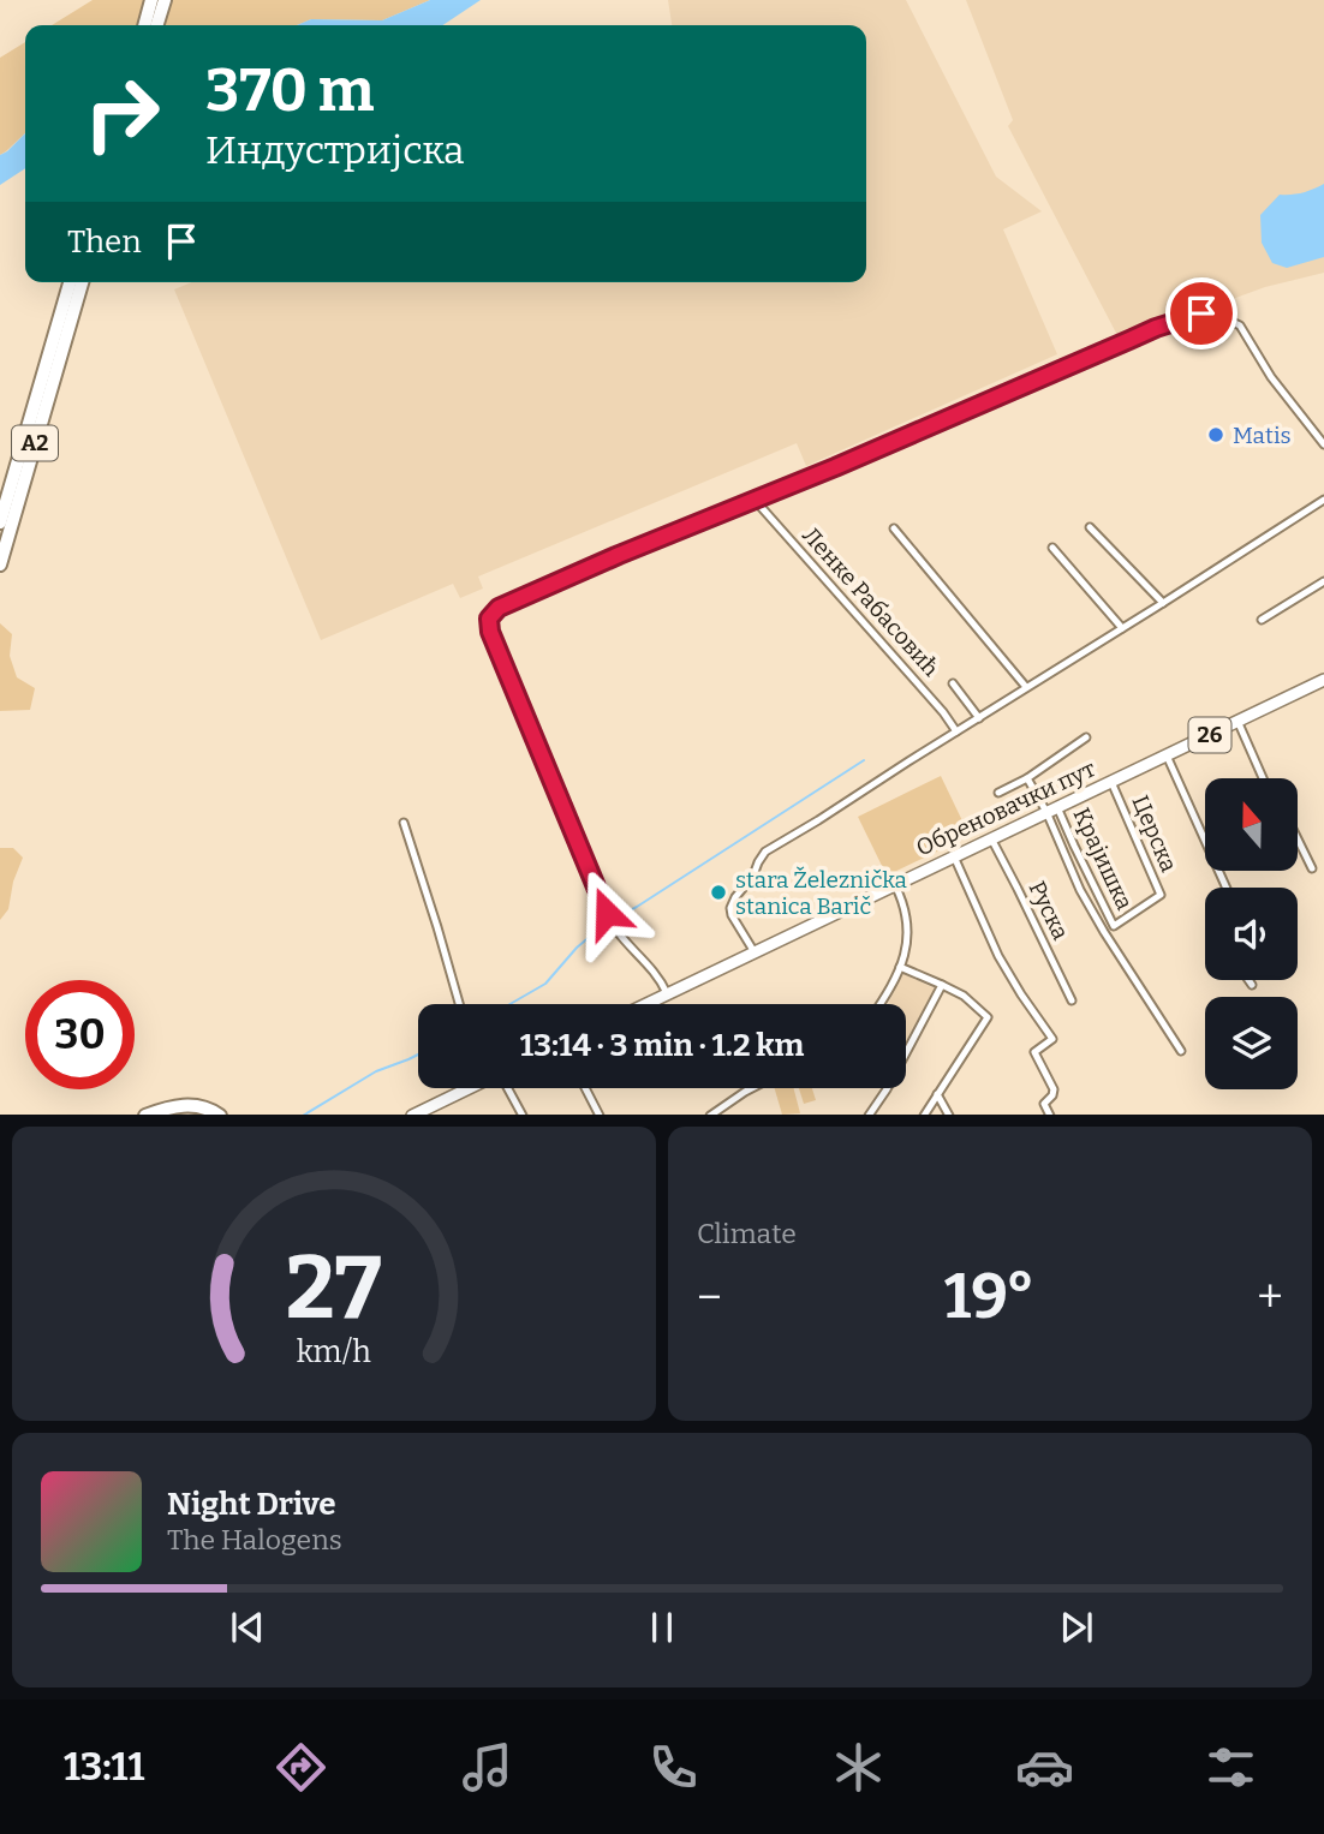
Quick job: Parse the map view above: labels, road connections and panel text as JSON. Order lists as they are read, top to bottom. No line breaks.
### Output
{"streets":{"highway":["A2"],"main road":["26","Обреновачки пут"],"street":["Ленке Рабасовић","Церска","Крајишка","Руска"]},"crossings":[["Обреновачки пут","Церска"],["Обреновачки пут","Крајишка"],["Обреновачки пут","Руска"],["Церска","Крајишка"]],"places":["Matis","stara Železnička stanica Barič"],"north":"top","page":{"turn":["370 m","Индустријска"],"then":"Then","limit":"30","trip":"13:14 · 3 min · 1.2 km","tile":"Climate","heat":["−","19°","+"],"song":["Night Drive","The Halogens"],"tabs":"13:11","gauge":["27","km/h"]}}
